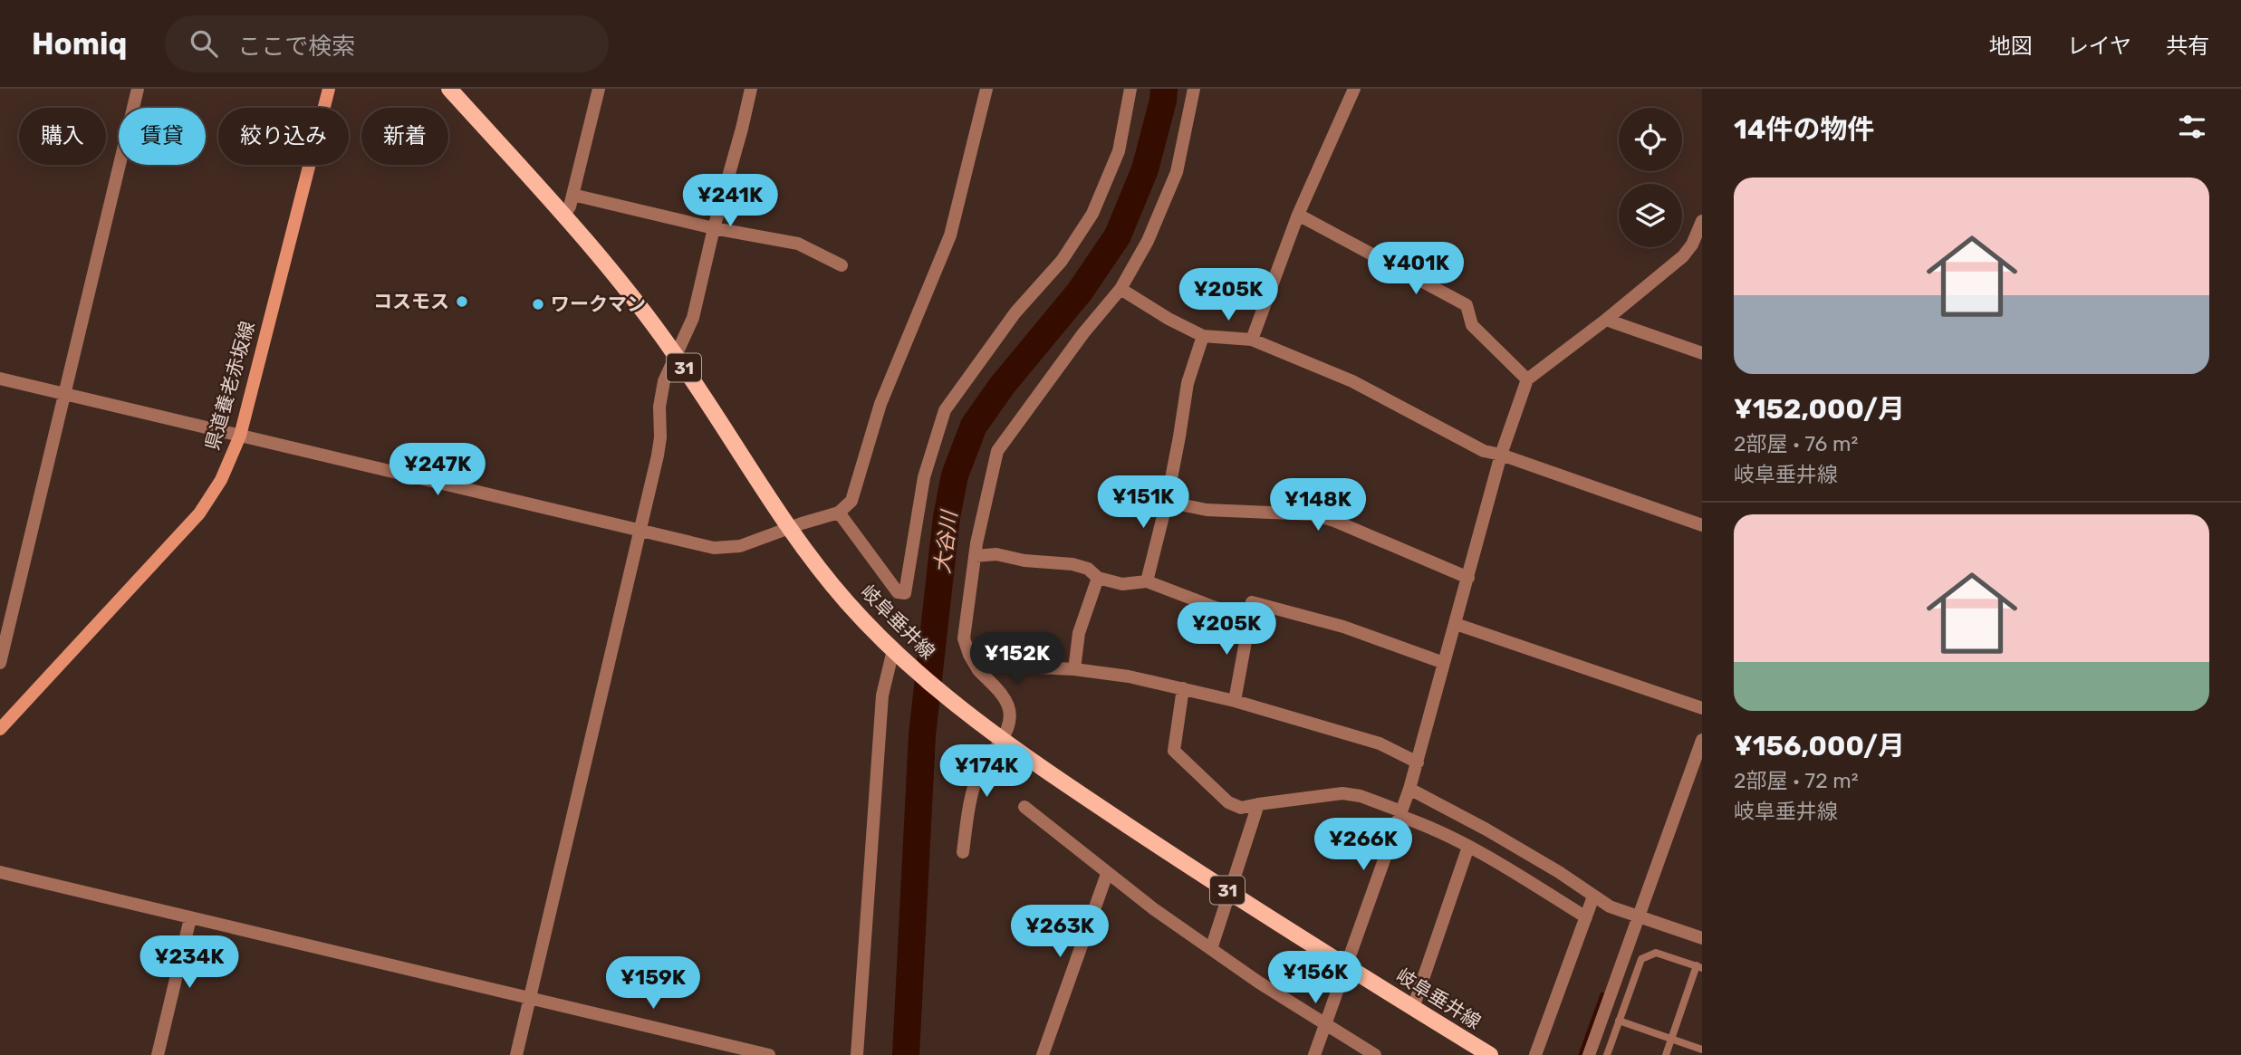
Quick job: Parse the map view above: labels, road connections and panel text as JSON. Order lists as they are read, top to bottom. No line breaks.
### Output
{"streets":{"main road":["31","県道養老赤坂線","岐阜垂井線"]},"water":["大谷川"],"places":["コスモス","ワークマン"],"page":{"header":"Homiq","search":"ここで検索","nav":["地図","レイヤ","共有"],"heading":"14件の物件","chip":["購入","賃貸","絞り込み","新着"],"list":[{"name":"¥152,000/月","note":"2部屋 · 76 m² · 岐阜垂井線"},{"name":"¥156,000/月","note":"2部屋 · 72 m² · 岐阜垂井線"}],"price":["¥241K","¥401K","¥205K","¥247K","¥151K","¥148K","¥205K","¥152K","¥174K","¥266K","¥263K","¥234K","¥156K","¥159K"]}}
